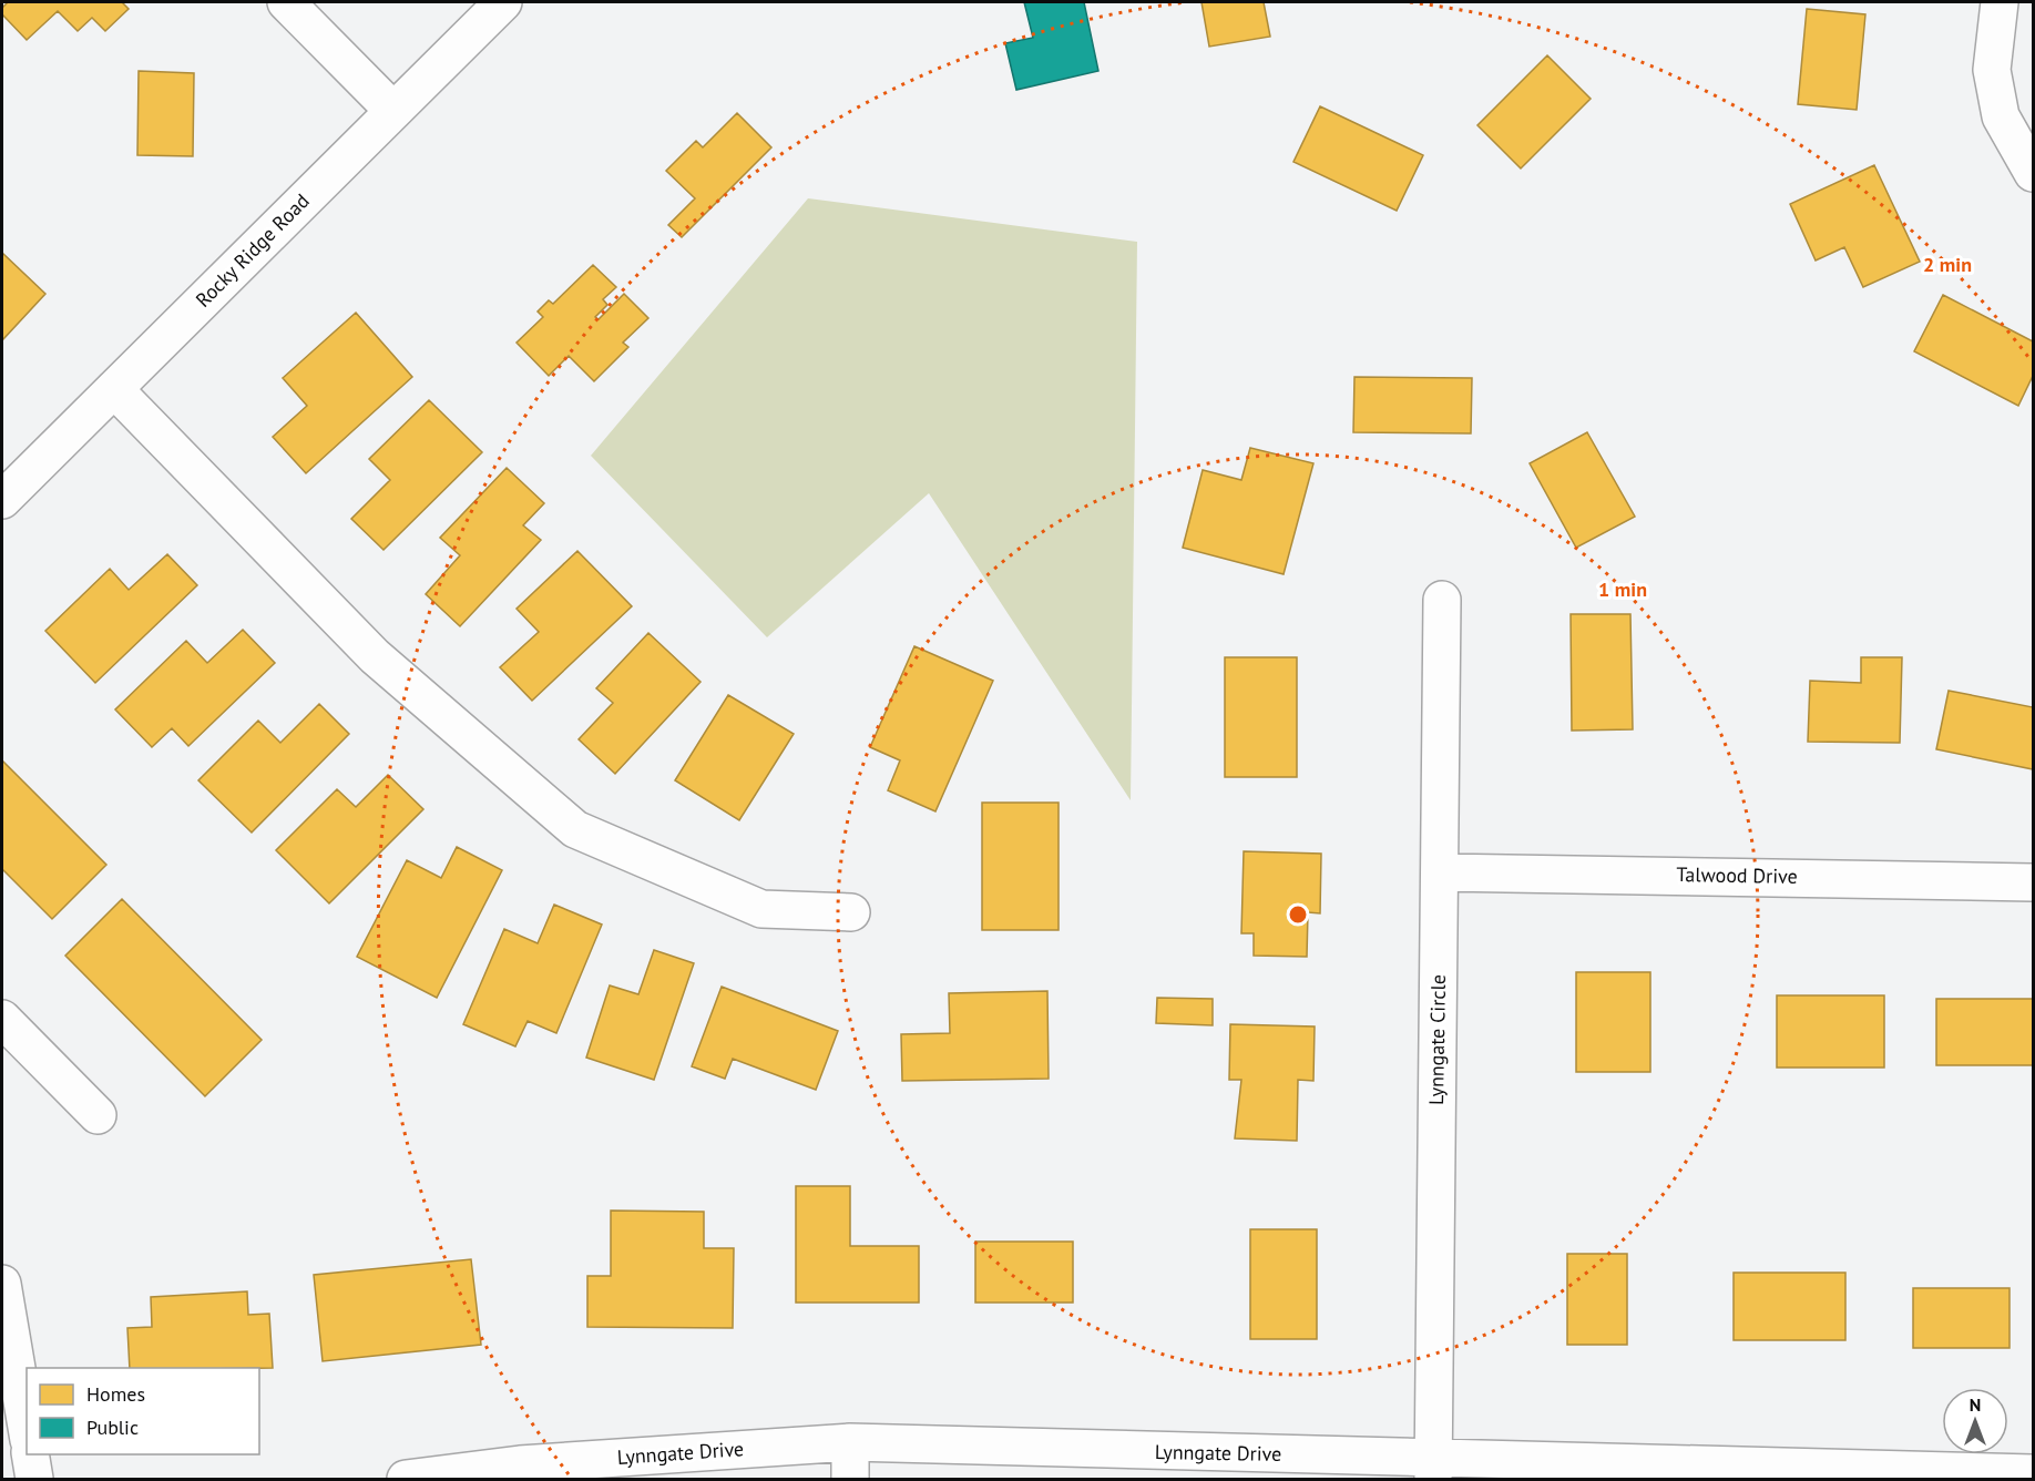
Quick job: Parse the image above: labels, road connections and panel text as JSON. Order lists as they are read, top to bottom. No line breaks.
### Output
{"streets":{"street":["Rocky Ridge Road","Talwood Drive","Lynngate Circle","Lynngate Drive"]},"crossings":[["Talwood Drive","Lynngate Circle"],["Lynngate Circle","Lynngate Drive"]],"legend":["Homes","Public"],"north":"top","rings":["2 min","1 min"]}
